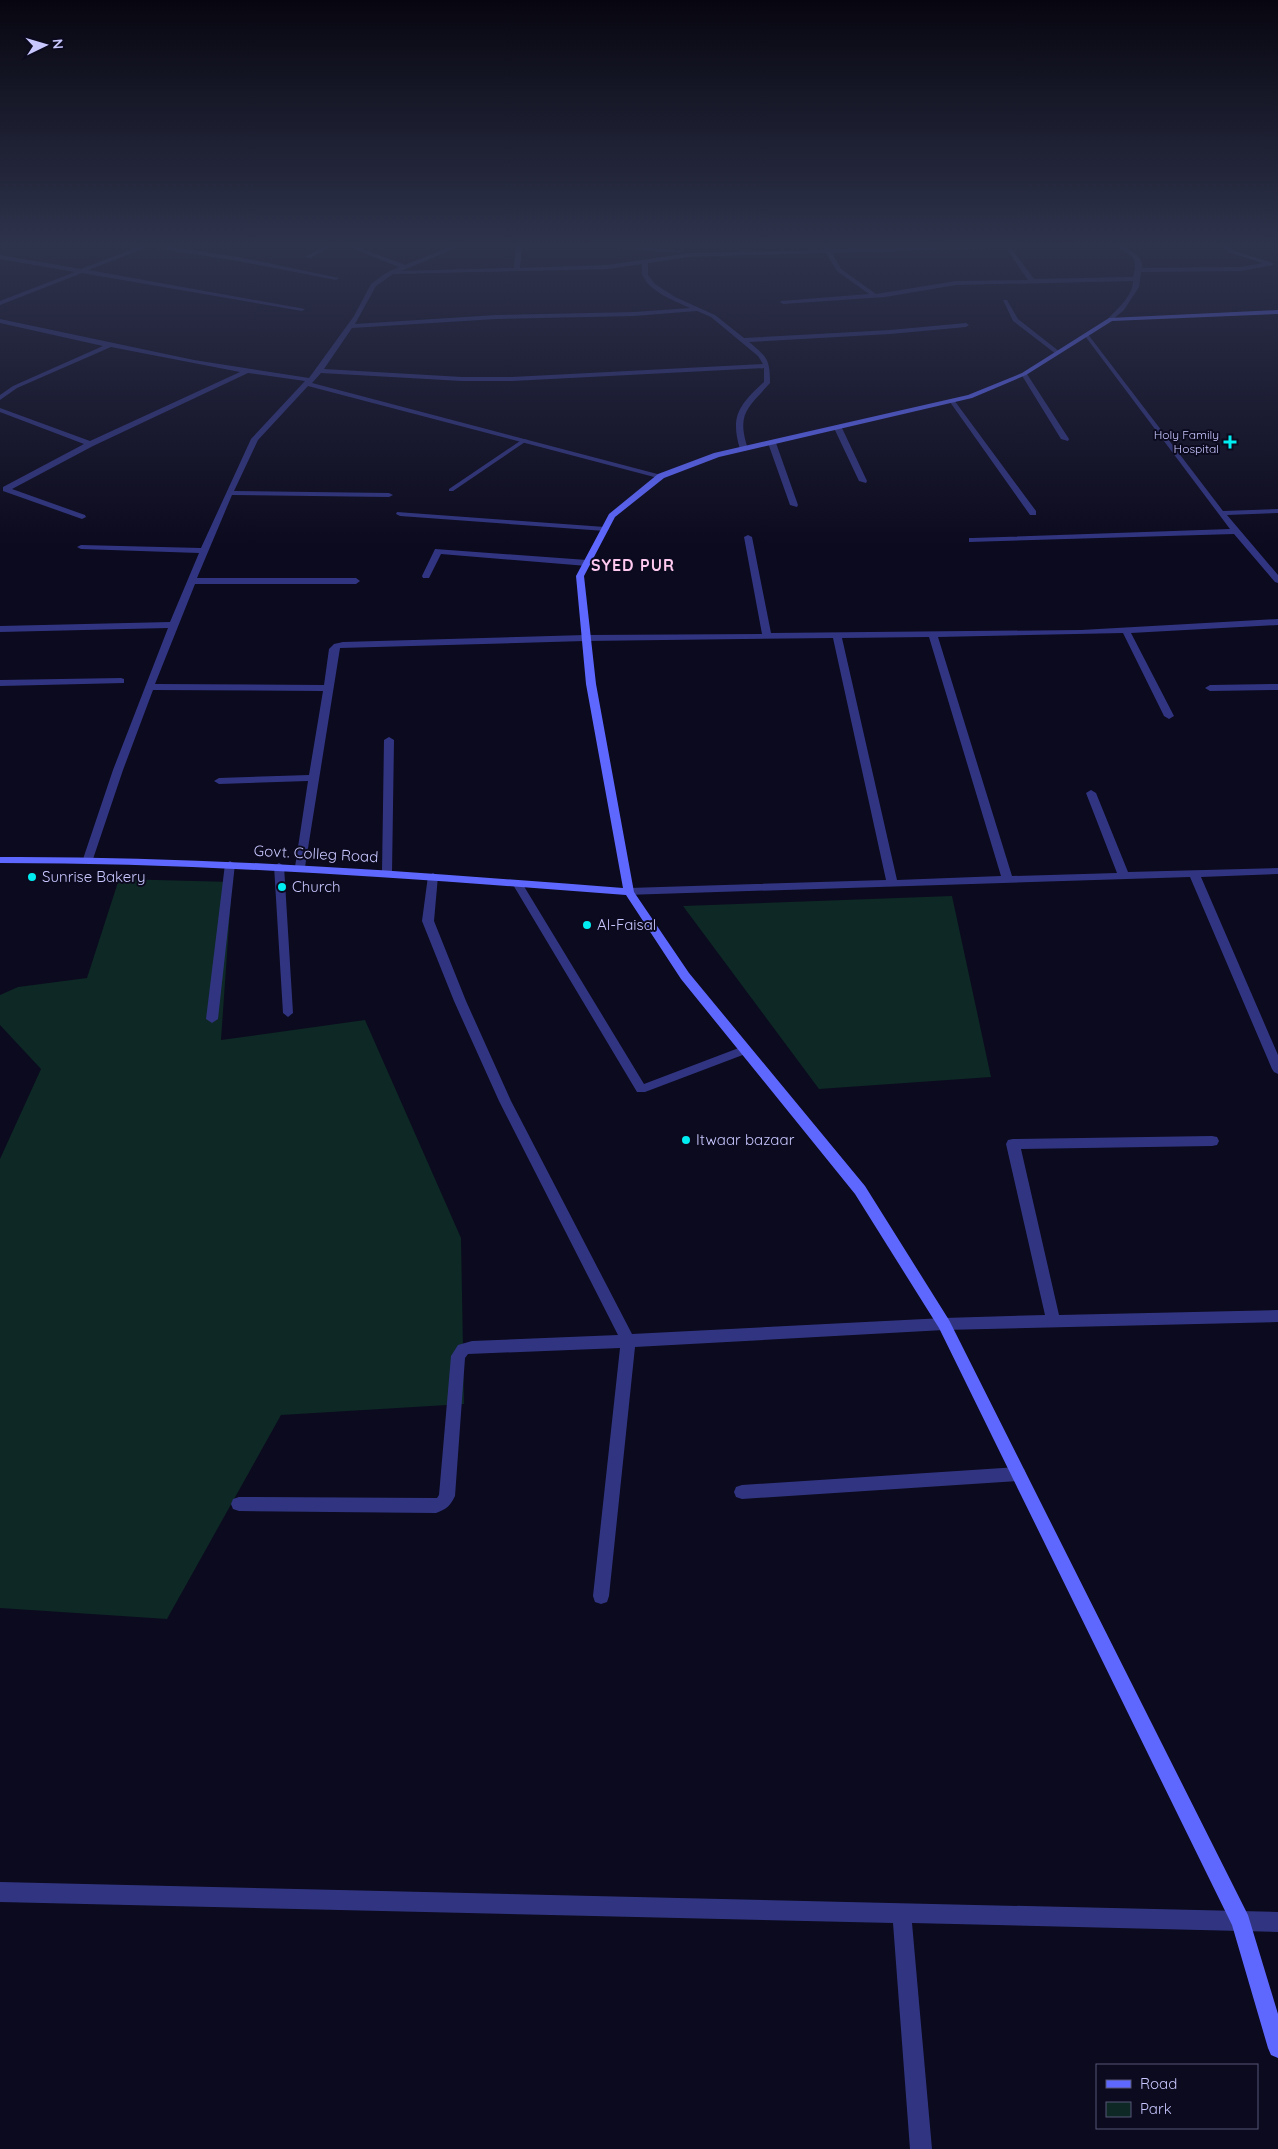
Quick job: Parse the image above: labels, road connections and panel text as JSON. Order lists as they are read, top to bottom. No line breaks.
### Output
{"streets":{"main road":["Govt. Colleg Road"]},"districts":["SYED PUR"],"places":{"health":["Holy Family Hospital"],"other":["Sunrise Bakery","Church","Al-Faisal","Itwaar bazaar"]},"legend":["Road","Park"],"north":"right"}
